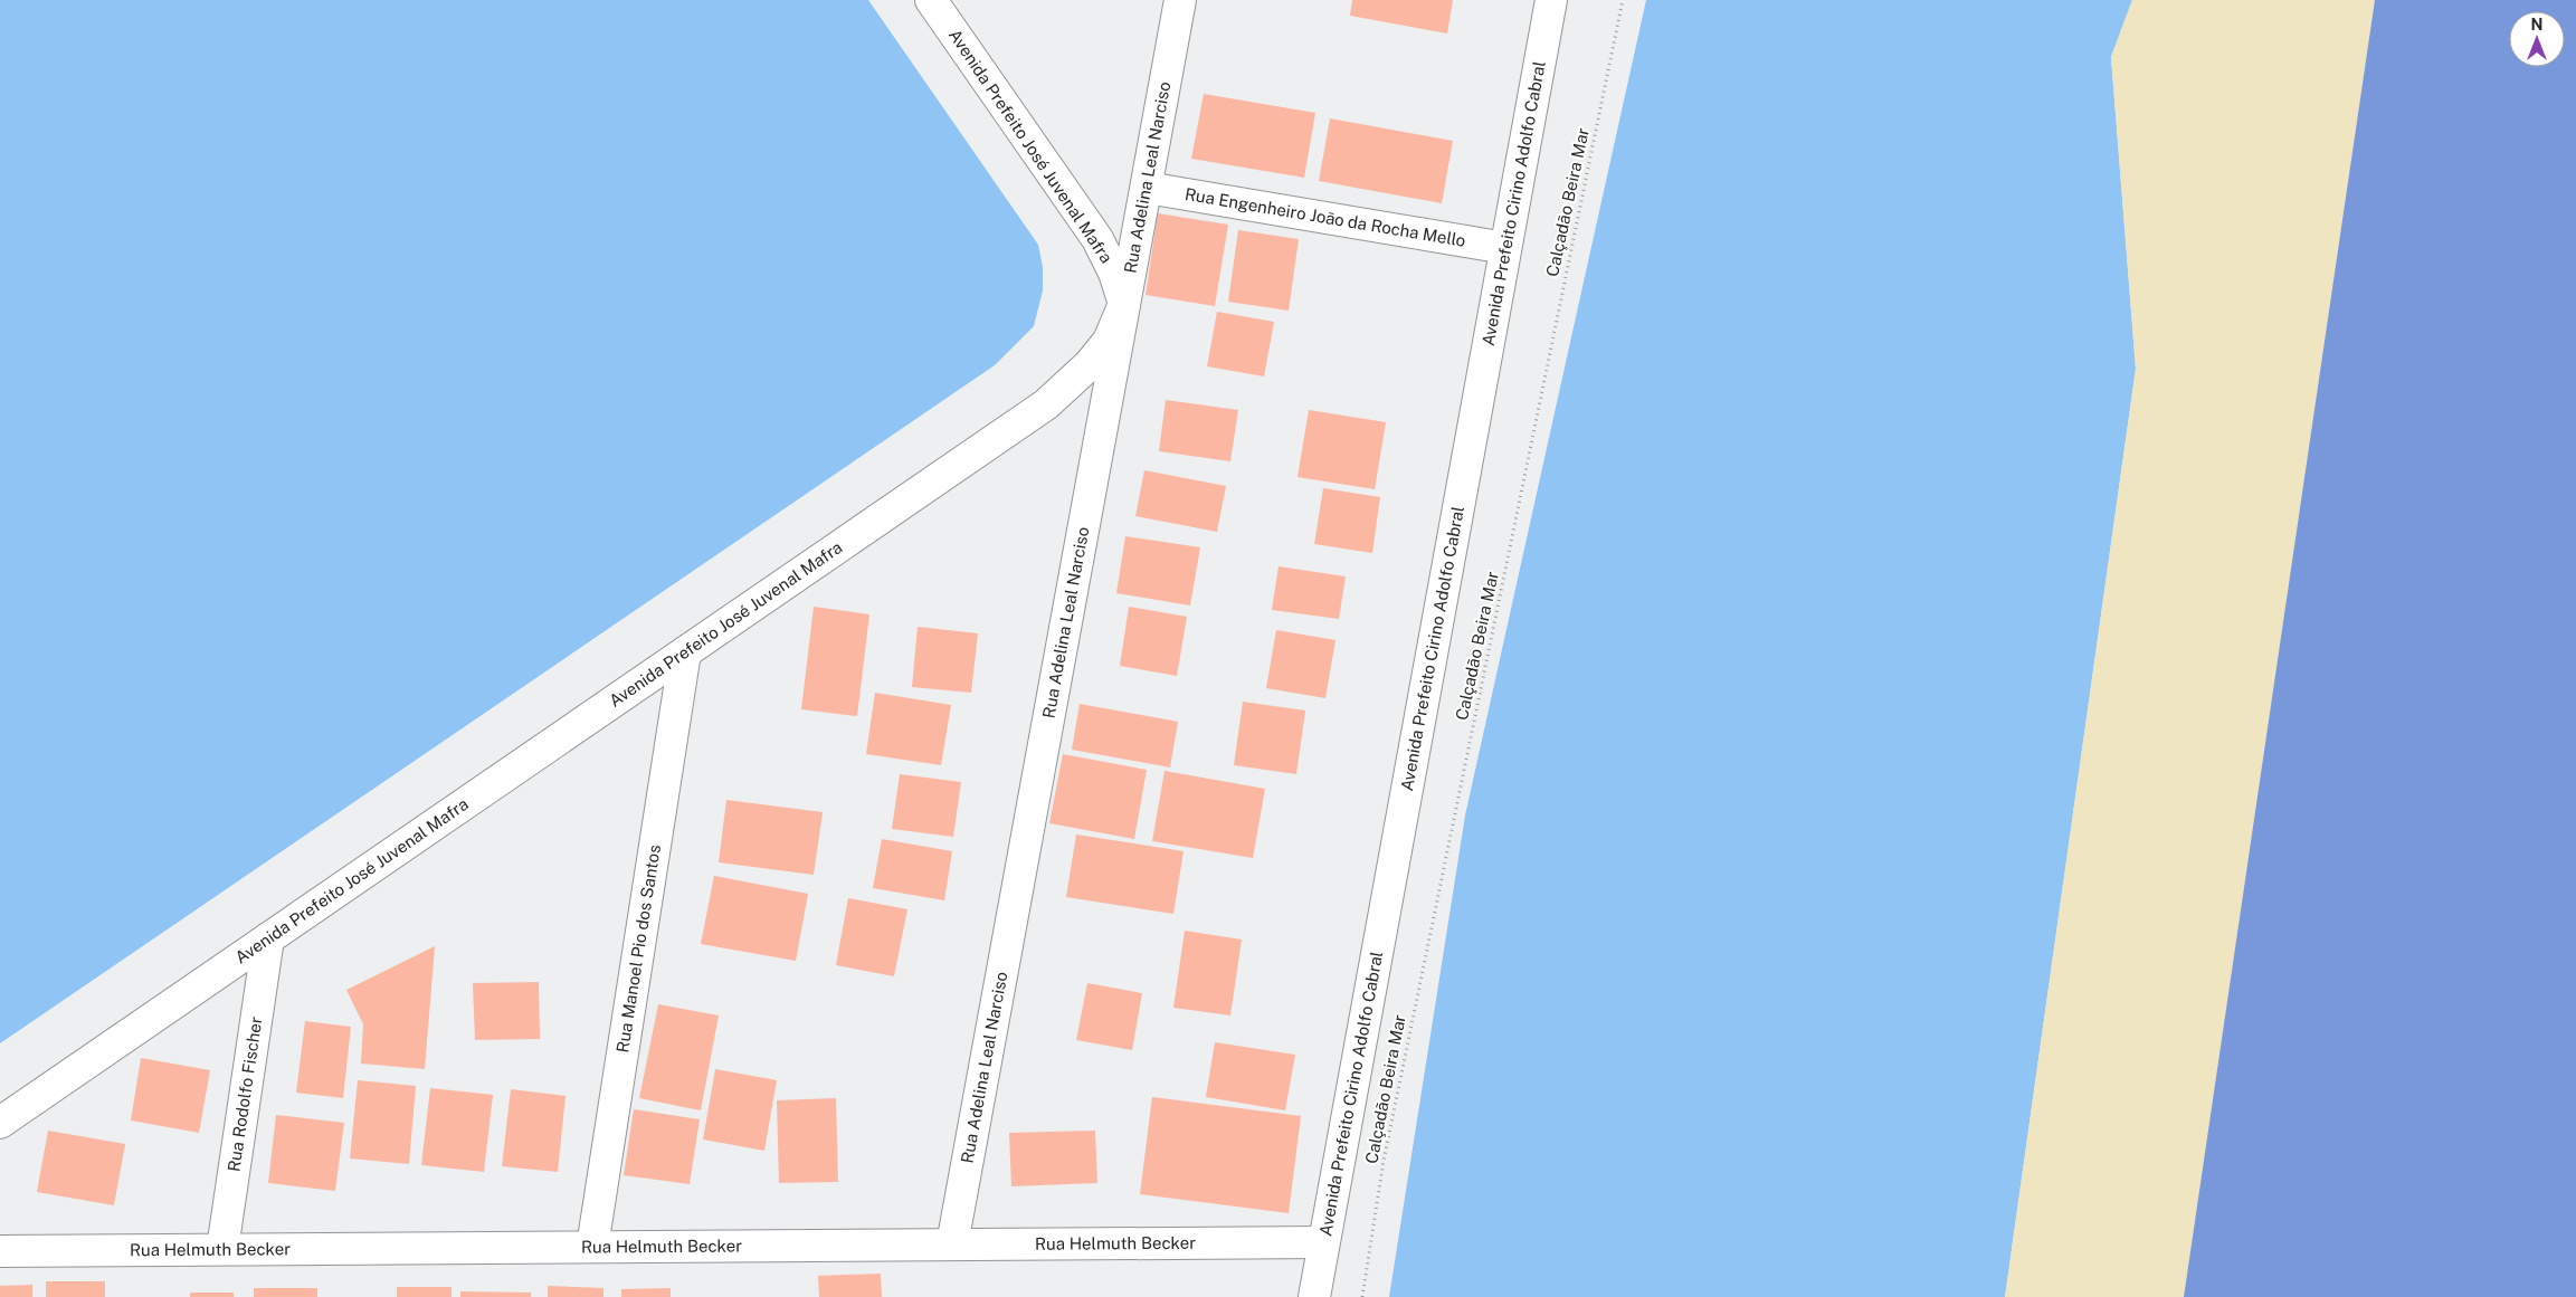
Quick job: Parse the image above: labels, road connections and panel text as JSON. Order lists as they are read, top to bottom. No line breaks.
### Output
{"streets":{"street":["Avenida Prefeito José Juvenal Mafra","Rua Adelina Leal Narciso","Avenida Prefeito Cirino Adolfo Cabral","Rua Engenheiro João da Rocha Mello","Rua Manoel Pio dos Santos","Rua Rodolfo Fischer","Rua Helmuth Becker"],"path":["Calçadão Beira Mar"]},"crossings":[["Avenida Prefeito José Juvenal Mafra","Rua Adelina Leal Narciso"],["Avenida Prefeito José Juvenal Mafra","Rua Manoel Pio dos Santos"],["Avenida Prefeito José Juvenal Mafra","Rua Rodolfo Fischer"],["Rua Adelina Leal Narciso","Rua Engenheiro João da Rocha Mello"],["Rua Adelina Leal Narciso","Rua Helmuth Becker"],["Avenida Prefeito Cirino Adolfo Cabral","Rua Engenheiro João da Rocha Mello"],["Avenida Prefeito Cirino Adolfo Cabral","Rua Helmuth Becker"],["Rua Manoel Pio dos Santos","Rua Helmuth Becker"],["Rua Rodolfo Fischer","Rua Helmuth Becker"]],"north":"top"}
